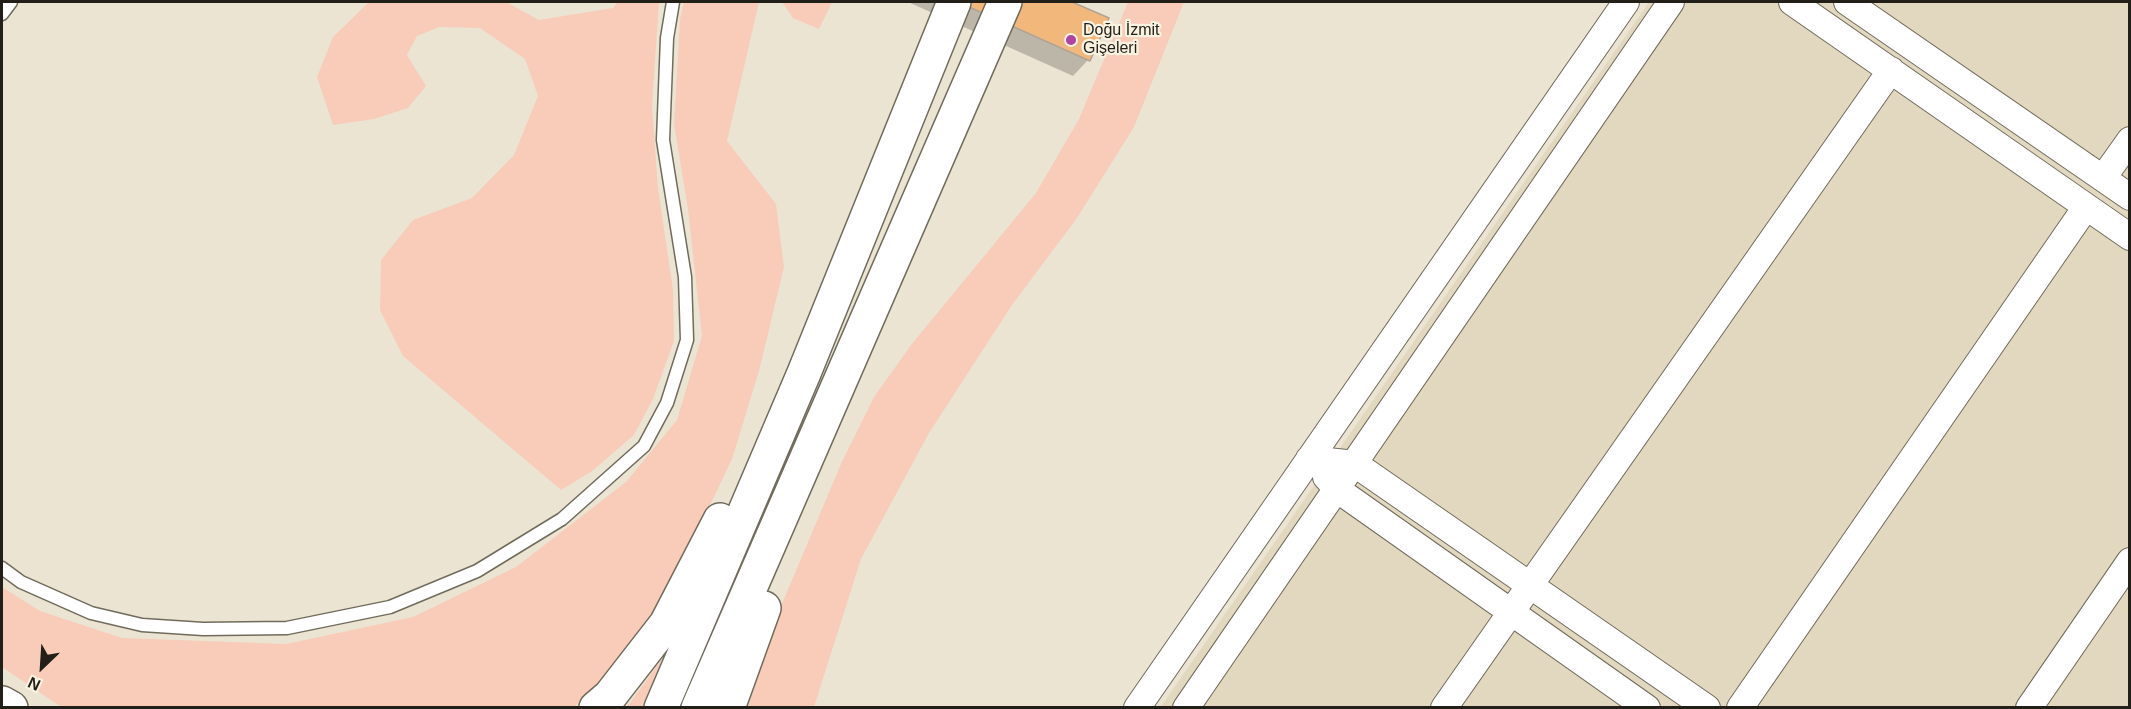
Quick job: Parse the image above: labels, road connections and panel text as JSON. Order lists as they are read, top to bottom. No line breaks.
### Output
{"places":["Doğu İzmit Gişeleri"],"north":"bottom left"}
